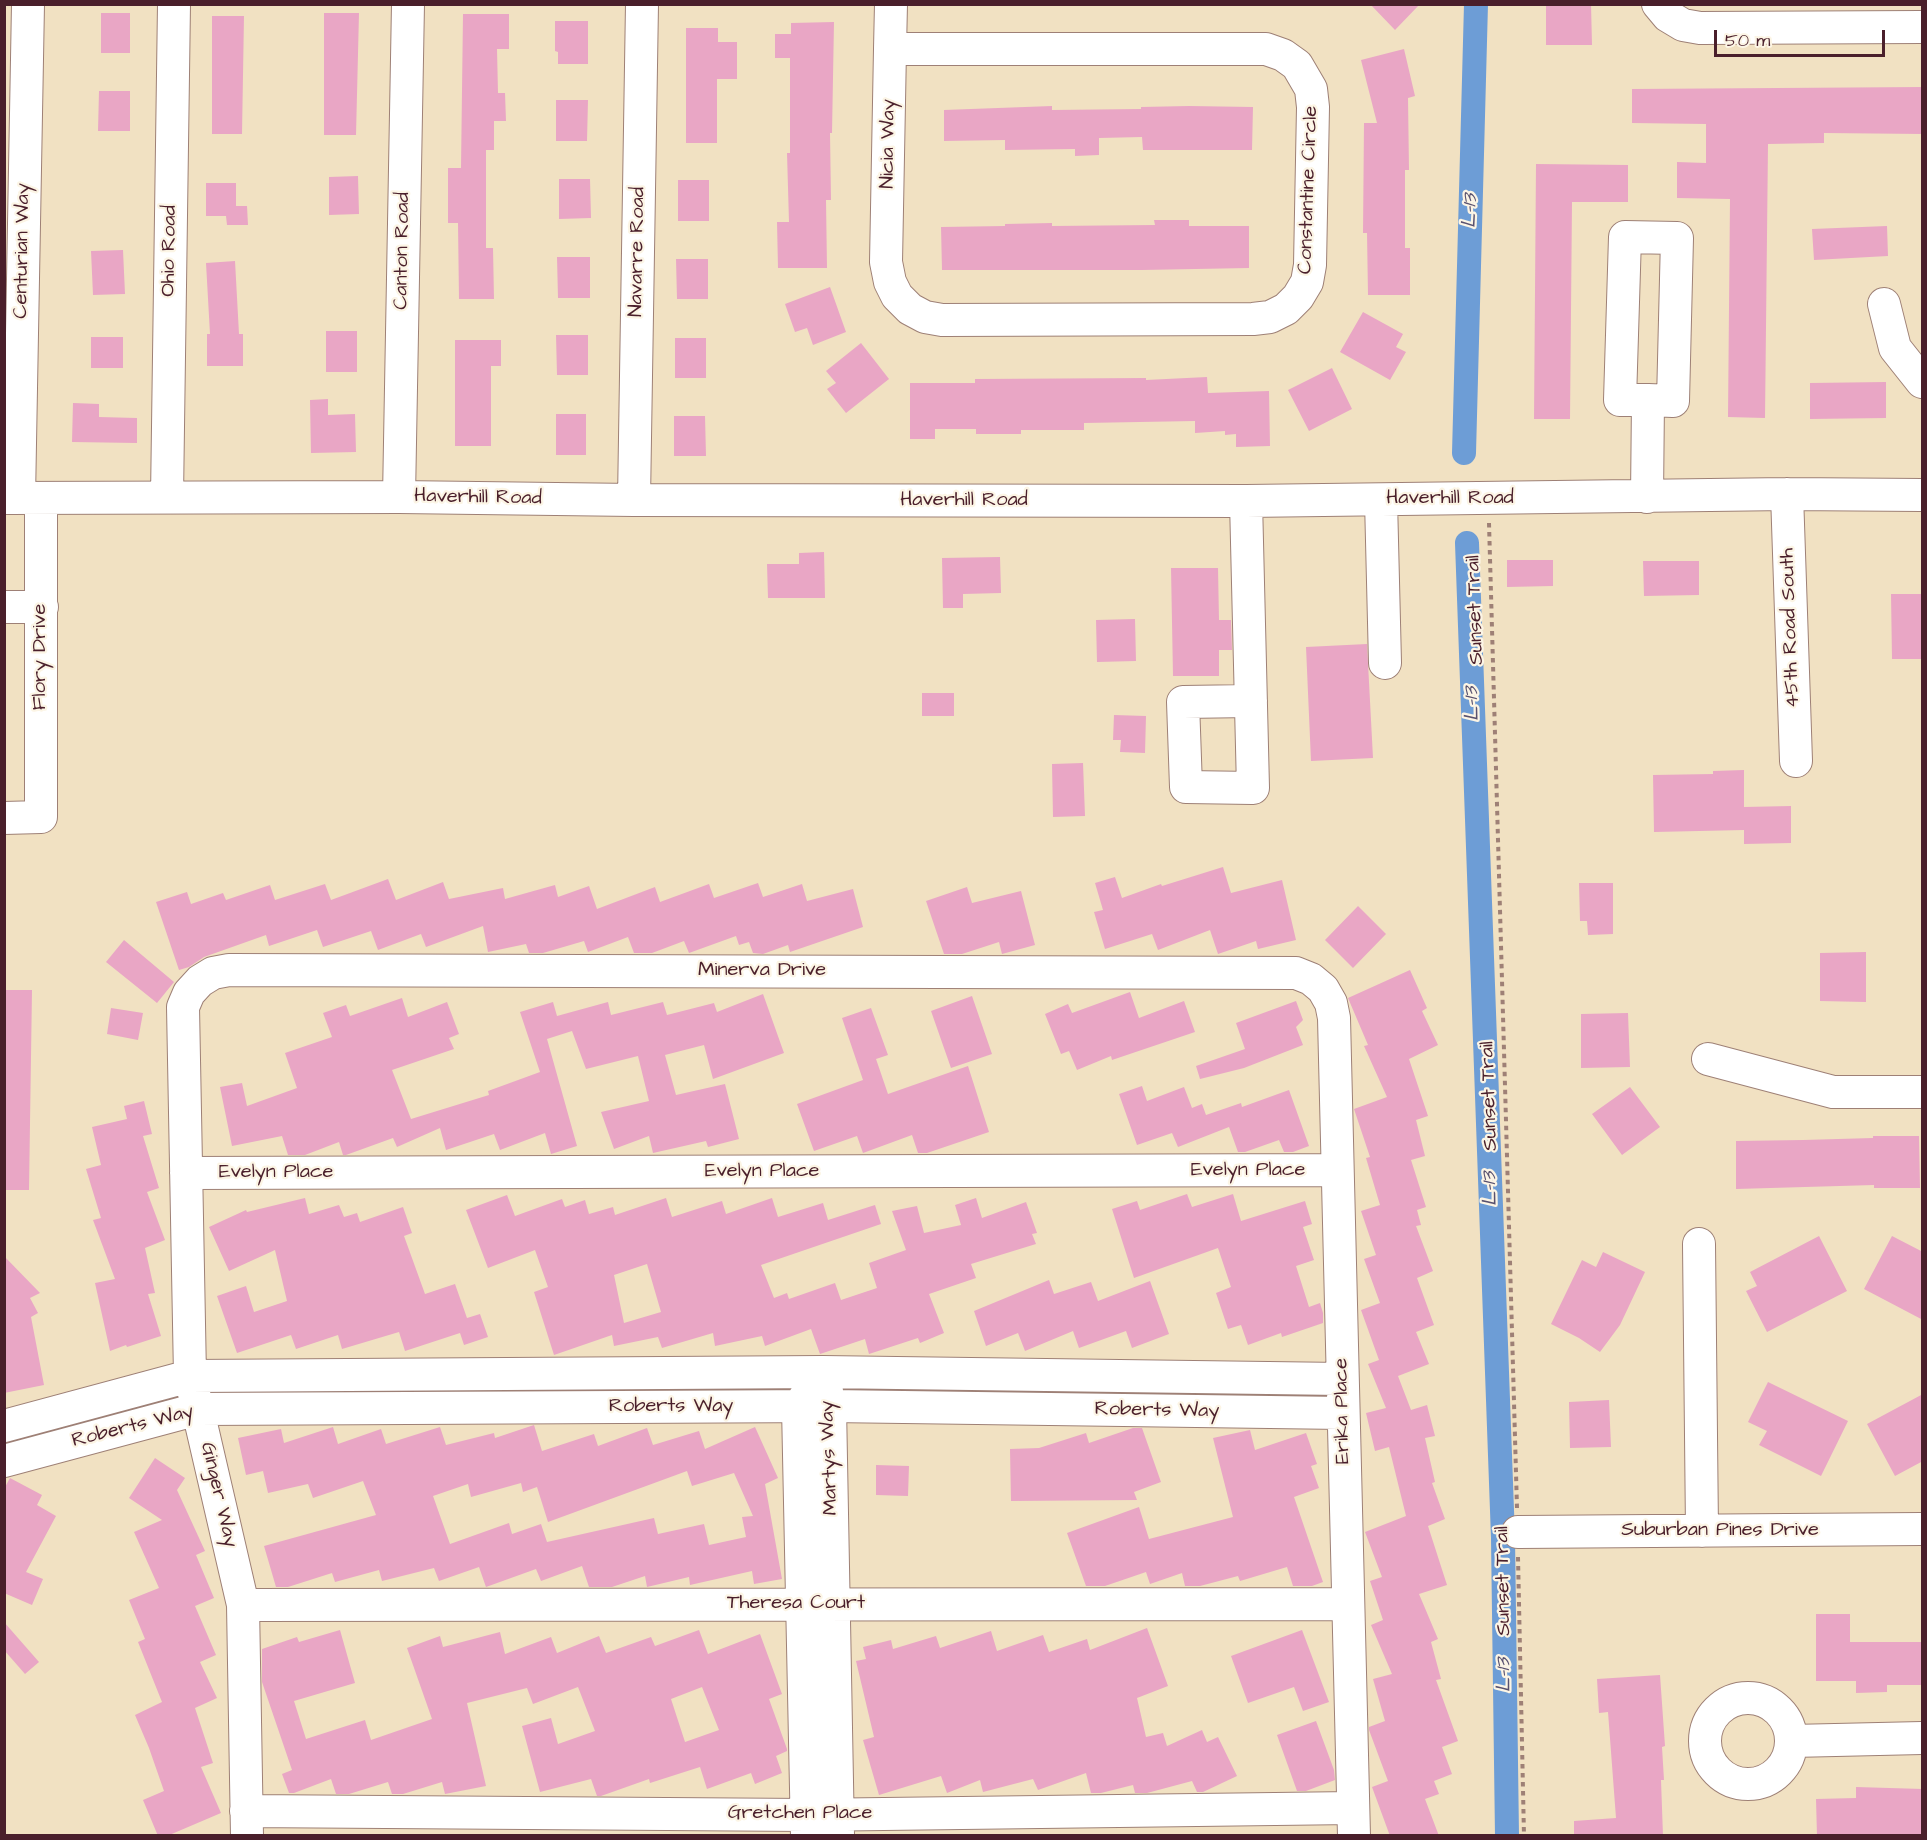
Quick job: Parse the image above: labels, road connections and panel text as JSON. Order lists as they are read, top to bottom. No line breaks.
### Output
{"streets":{"street":["Nicia Way","Constantine Circle","Centurian Way","Ohio Road","Canton Road","Navarre Road","Haverhill Road","45th Road South","Flory Drive","Minerva Drive","Evelyn Place","Roberts Way","Erika Place","Martys Way","Ginger Way","Suburban Pines Drive","Theresa Court","Gretchen Place"],"path":["Sunset Trail"]},"crossings":[["Nicia Way","Constantine Circle"],["Centurian Way","Haverhill Road"],["Centurian Way","Flory Drive"],["Ohio Road","Haverhill Road"],["Canton Road","Haverhill Road"],["Navarre Road","Haverhill Road"],["Haverhill Road","Sunset Trail"],["Haverhill Road","45th Road South"],["Haverhill Road","Flory Drive"],["Sunset Trail","Suburban Pines Drive"],["Minerva Drive","Erika Place"],["Minerva Drive","Ginger Way"],["Evelyn Place","Erika Place"],["Evelyn Place","Ginger Way"],["Roberts Way","Erika Place"],["Roberts Way","Martys Way"],["Roberts Way","Ginger Way"],["Erika Place","Theresa Court"],["Erika Place","Gretchen Place"],["Martys Way","Theresa Court"],["Martys Way","Gretchen Place"],["Ginger Way","Theresa Court"],["Ginger Way","Gretchen Place"]],"water":["L-13"],"scale_bar":"50 m"}
